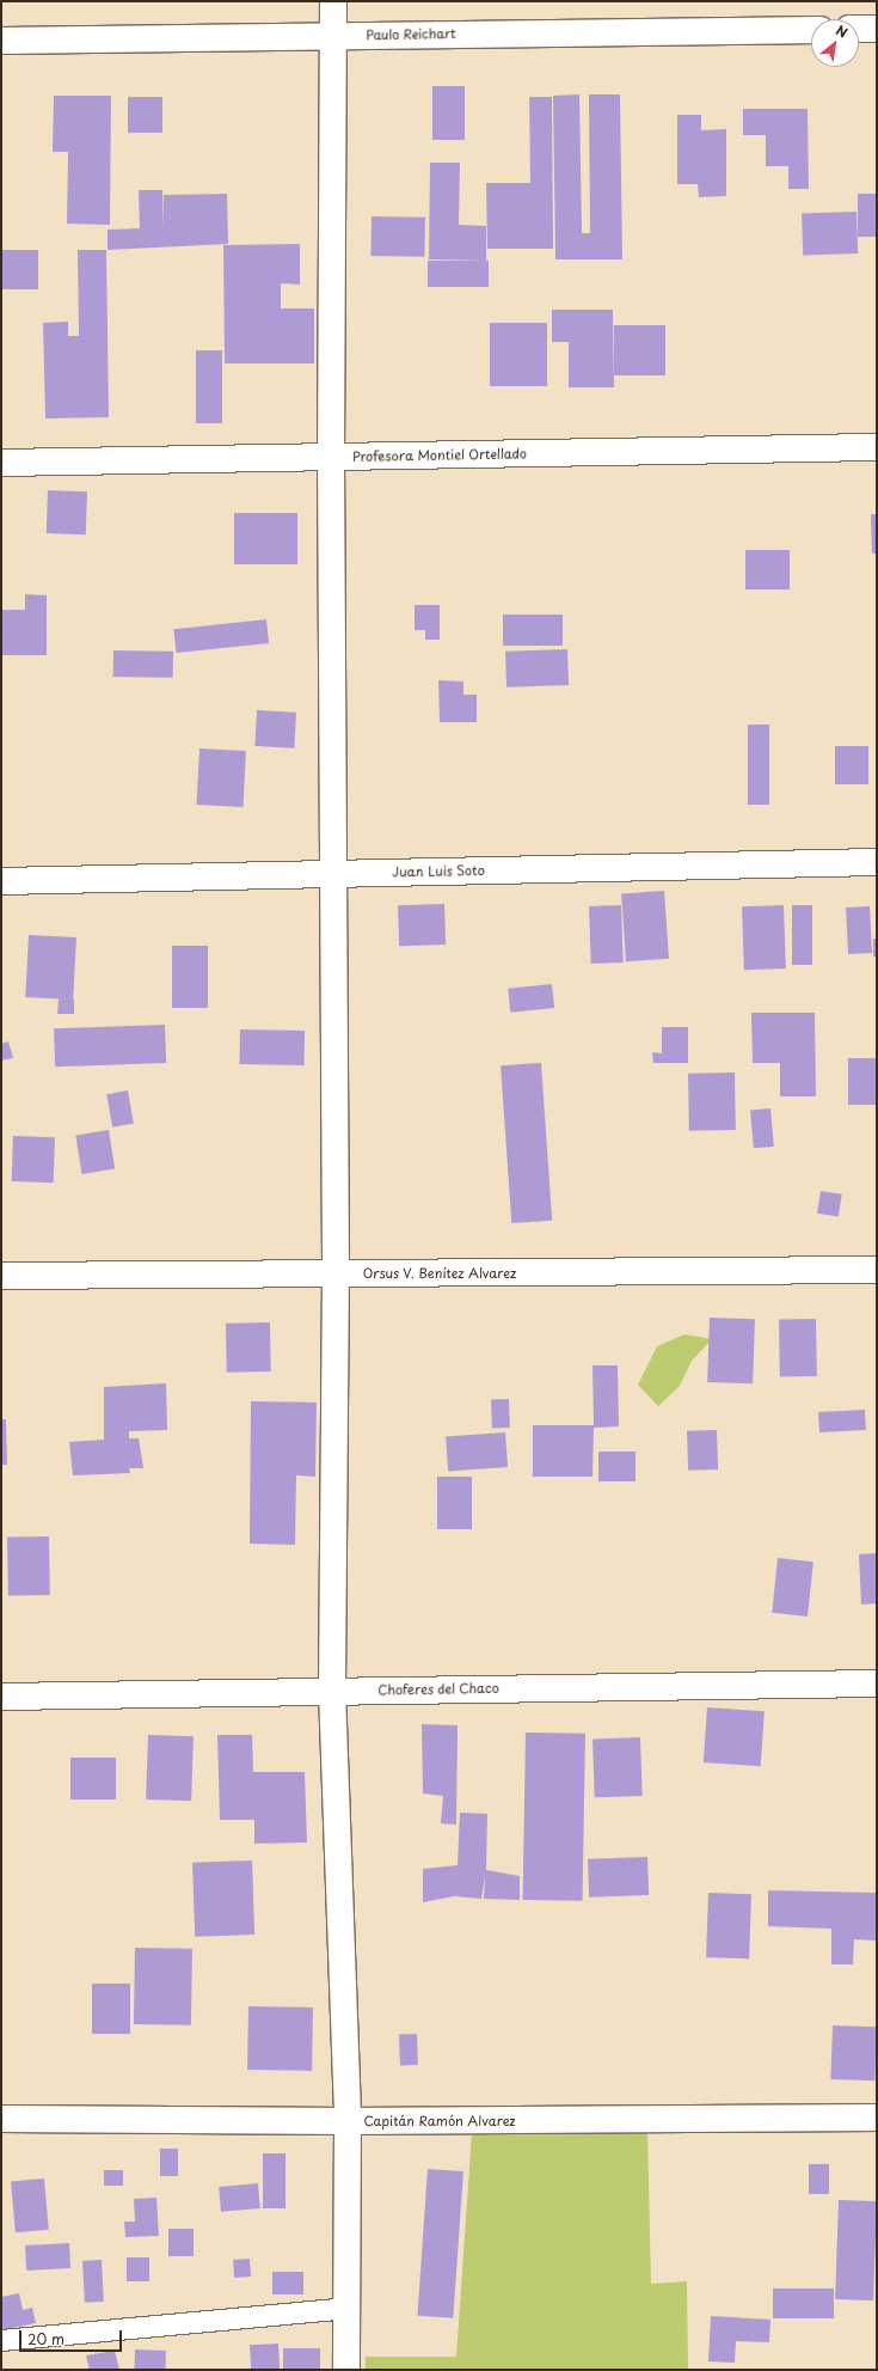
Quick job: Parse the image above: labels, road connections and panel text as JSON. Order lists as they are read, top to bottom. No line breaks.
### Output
{"streets":{"street":["Paulo Reichart","Profesora Montiel Ortellado","Juan Luis Soto","Orsus V. Benítez Alvarez","Choferes del Chaco","Capitán Ramón Alvarez"]},"scale_bar":"20 m","north":"top right"}
